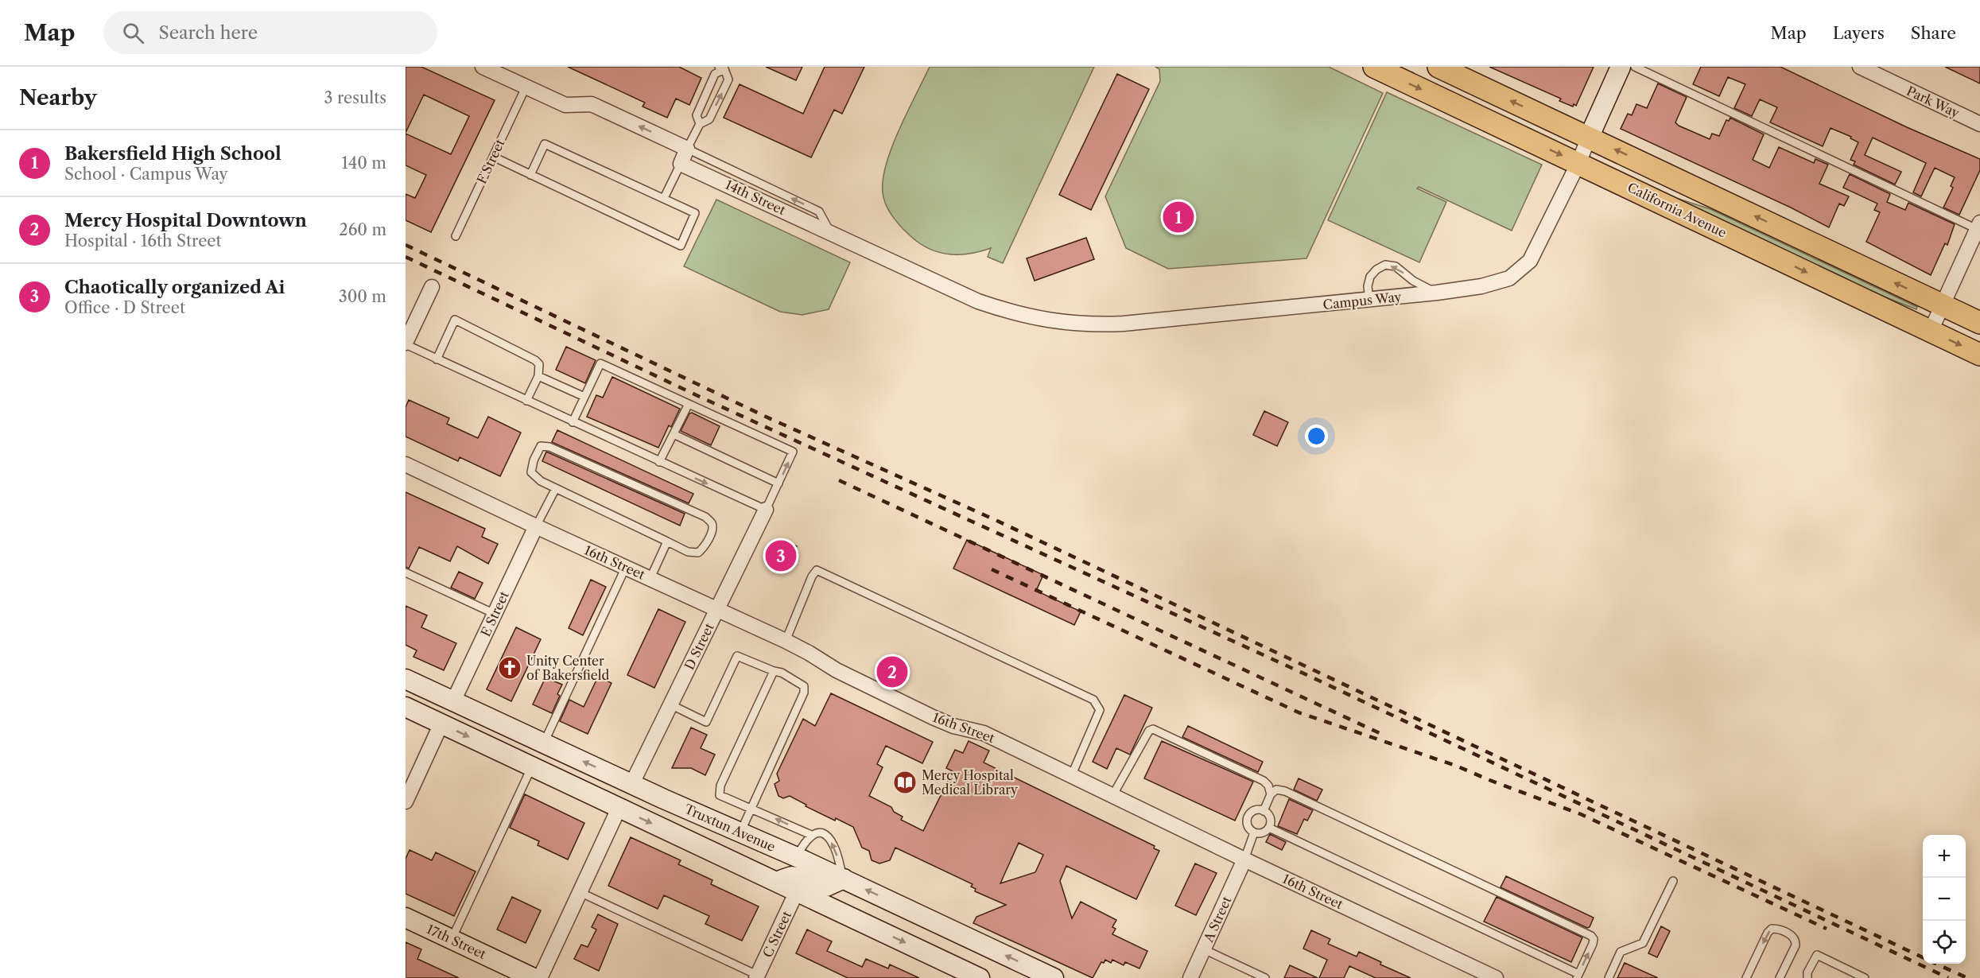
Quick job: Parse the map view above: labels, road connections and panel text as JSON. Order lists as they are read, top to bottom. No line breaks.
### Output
{"streets":{"main road":["California Avenue","Truxtun Avenue","17th Street"],"street":["Park Way","14th Street","Campus Way","16th Street","E Street","D Street","A Street","C Street"],"lane":["F Street"]},"crossings":[["14th Street","Campus Way"],["California Avenue","Campus Way"],["16th Street","E Street"],["16th Street","D Street"],["16th Street","A Street"],["E Street","Truxtun Avenue"],["D Street","Truxtun Avenue"]],"places":{"church":["Unity Center of Bakersfield"],"library":["Mercy Hospital Medical Library"]},"page":{"header":"Map","search":"Search here","nav":["Map","Layers","Share"],"heading":["Nearby","3 results"],"list":[{"mark":"1","name":"Bakersfield High School","note":"School · Campus Way","value":"140 m"},{"mark":"2","name":"Mercy Hospital Downtown","note":"Hospital · 16th Street","value":"260 m"},{"mark":"3","name":"Chaotically organized Ai","note":"Office · D Street","value":"300 m"}],"pins":["1","3","2"],"map_buttons":["+","−"]}}
